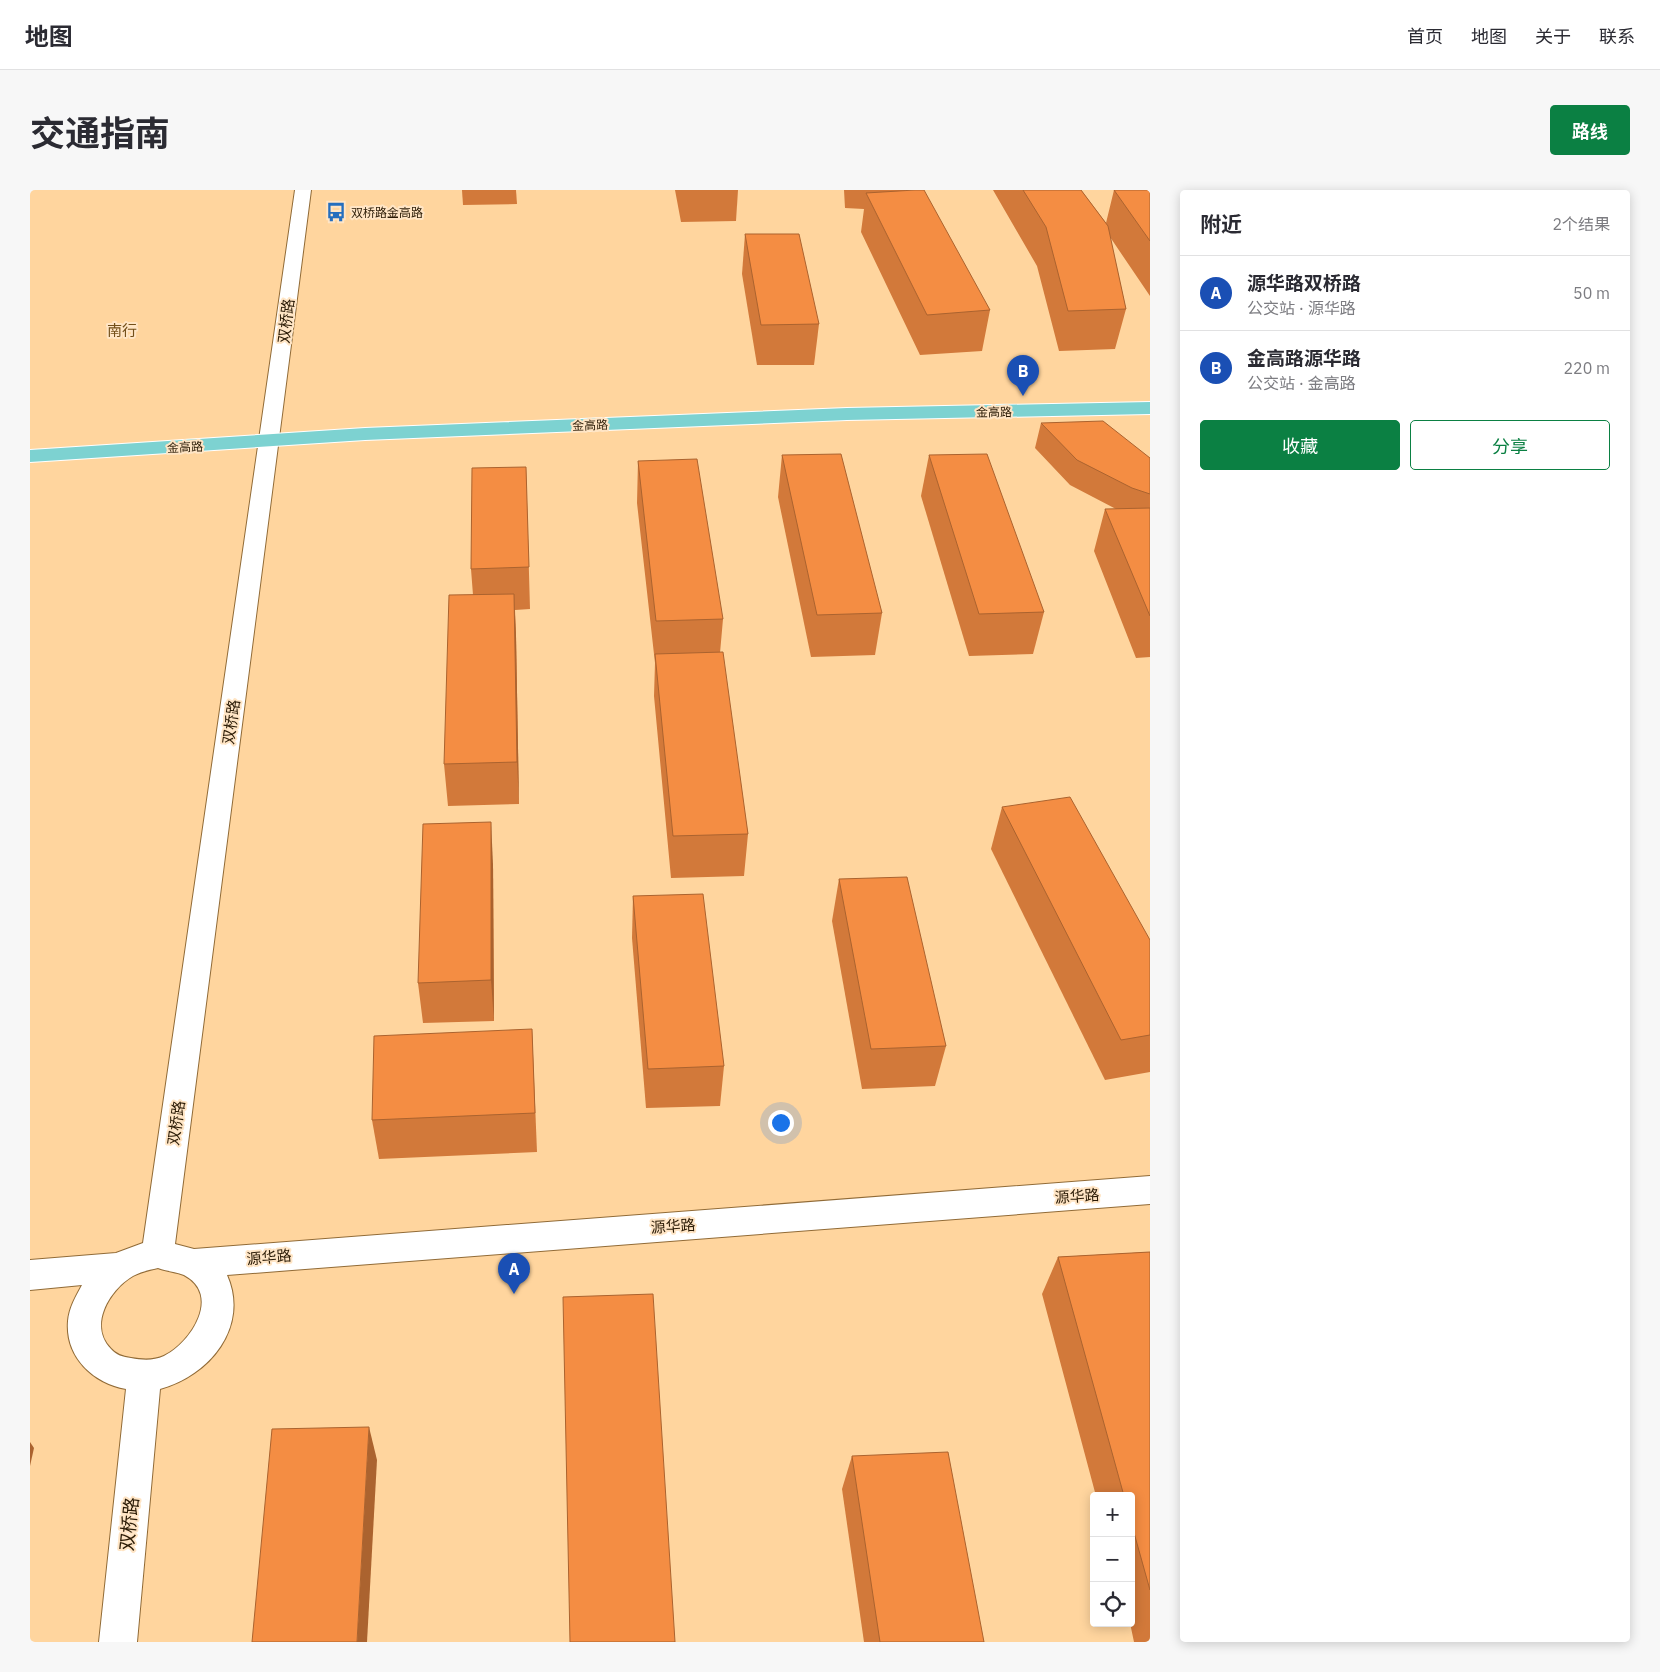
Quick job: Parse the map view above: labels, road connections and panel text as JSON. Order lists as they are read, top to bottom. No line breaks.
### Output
{"streets":{"main road":["金高路"],"street":["双桥路","源华路"]},"crossings":[["双桥路","金高路"],["双桥路","源华路"]],"districts":["南行"],"places":{"bus stop":["双桥路金高路"]},"page":{"header":"地图","nav":["首页","地图","关于","联系"],"title":"交通指南","buttons":["路线",["收藏","分享"]],"heading":["附近","2个结果"],"list":[{"mark":"A","name":"源华路双桥路","note":"公交站 · 源华路","value":"50 m"},{"mark":"B","name":"金高路源华路","note":"公交站 · 金高路","value":"220 m"}],"pins":["B","A"],"map_buttons":["+","−"]}}
